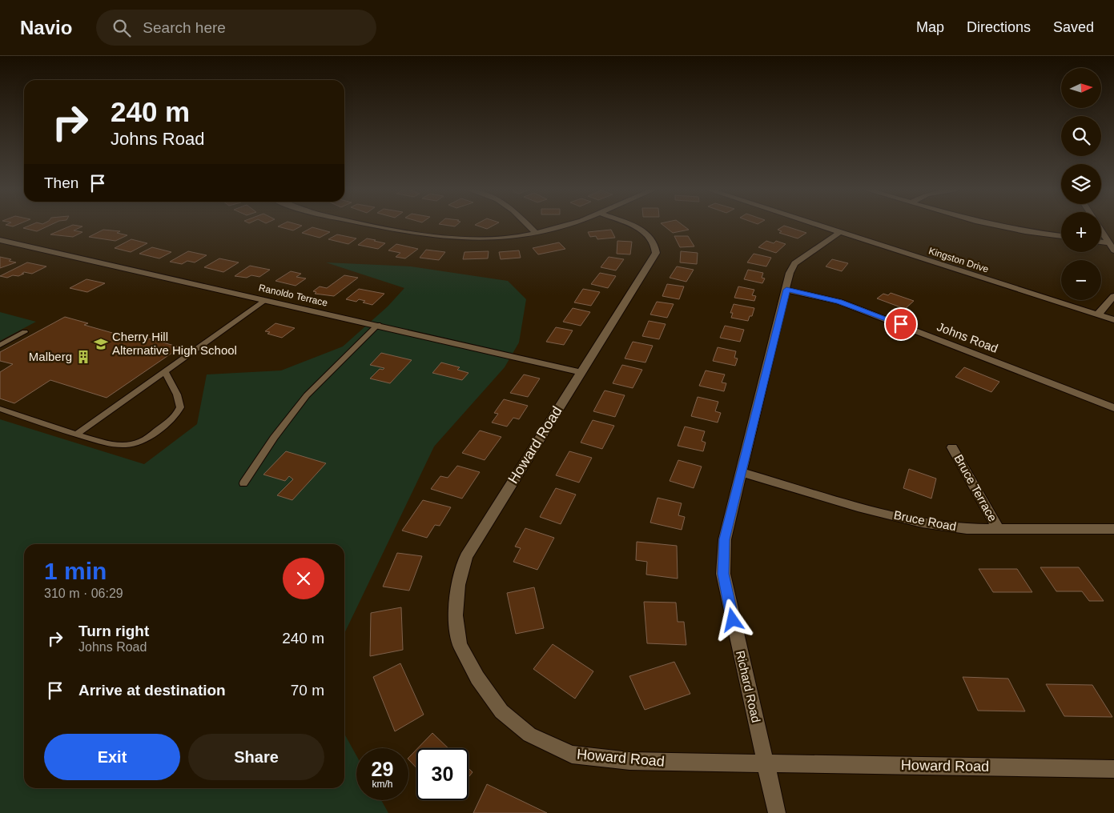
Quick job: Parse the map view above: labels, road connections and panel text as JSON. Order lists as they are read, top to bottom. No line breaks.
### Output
{"streets":{"street":["Kingston Drive","Ranoldo Terrace","Johns Road","Howard Road","Bruce Terrace","Bruce Road","Richard Road"]},"crossings":[["Kingston Drive","Richard Road"],["Ranoldo Terrace","Howard Road"],["Johns Road","Richard Road"],["Howard Road","Richard Road"],["Bruce Terrace","Bruce Road"],["Bruce Road","Richard Road"]],"places":{"school or university":["Cherry Hill Alternative High School"],"building":["Malberg"]},"north":"right","page":{"header":"Navio","search":"Search here","nav":["Map","Directions","Saved"],"map_buttons":["+","−"],"turn":["240 m","Johns Road"],"then":"Then","heading":["1 min","310 m · 06:29"],"list":[{"name":"Turn right","note":"Johns Road","value":"240 m"},{"name":"Arrive at destination","value":"70 m"}],"buttons":["Exit","Share"],"speed":"29 km/h","limit":"30"}}
